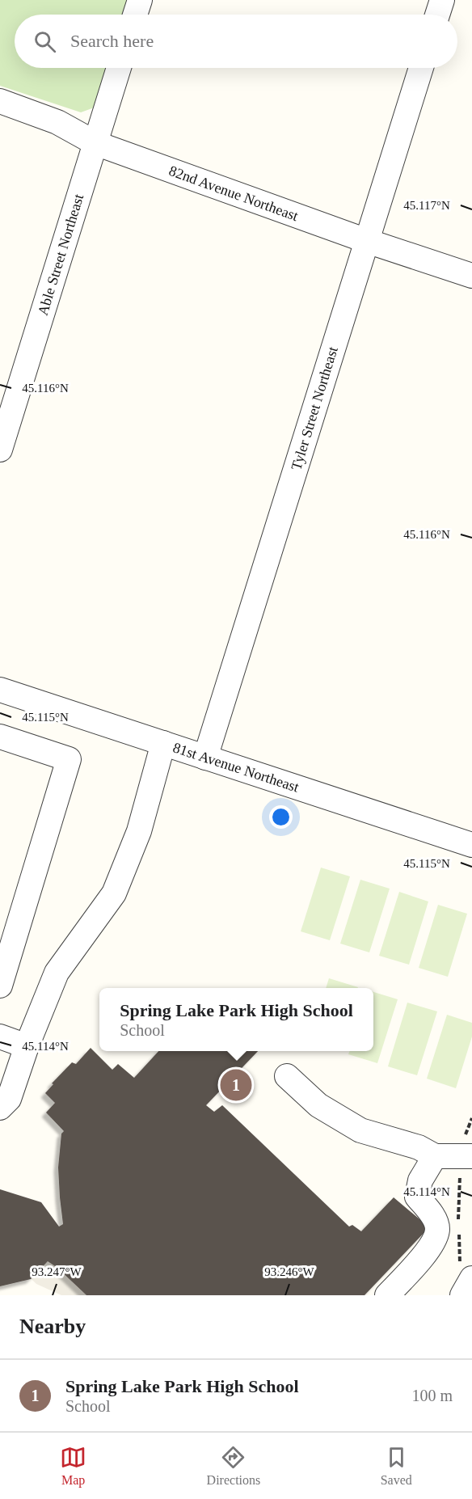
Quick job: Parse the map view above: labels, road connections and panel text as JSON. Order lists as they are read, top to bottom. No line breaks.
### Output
{"streets":{"street":["82nd Avenue Northeast","Able Street Northeast","Tyler Street Northeast","81st Avenue Northeast"]},"crossings":[["82nd Avenue Northeast","Able Street Northeast"],["82nd Avenue Northeast","Tyler Street Northeast"],["Tyler Street Northeast","81st Avenue Northeast"]],"page":{"search":"Search here","popup":["Spring Lake Park High School","School"],"pins":"1","heading":"Nearby","list":[{"mark":"1","name":"Spring Lake Park High School","note":"School","value":"100 m"}],"nav":["Map","Directions","Saved"]},"coordinates":["45.117°N","45.116°N","45.115°N","45.114°N","93.247°W","93.246°W"]}
